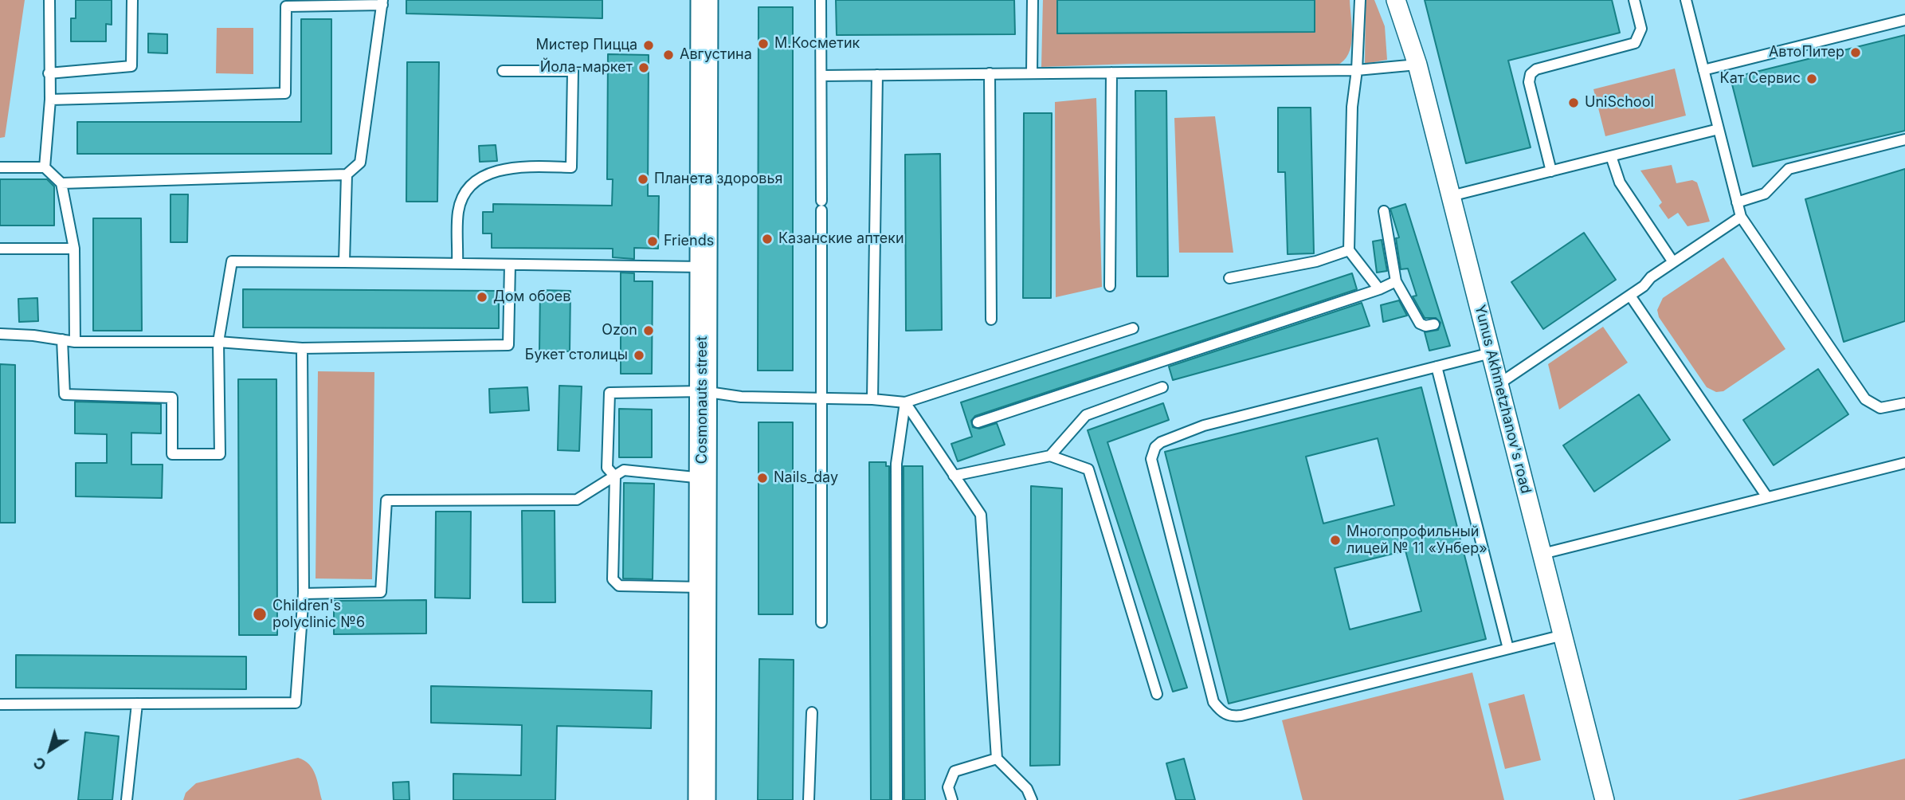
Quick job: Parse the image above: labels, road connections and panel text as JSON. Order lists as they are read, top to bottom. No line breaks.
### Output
{"streets":{"street":["Yunus Akhmetzhanov's road","Cosmonauts street"]},"places":["М.Косметик","Мистер Пицца","АвтоПитер","Августина","Йола-маркет","Кат Сервис","UniSchool","Планета здоровья","Казанские аптеки","Friends","Дом обоев","Ozon","Букет столицы","Nails_day","Многопрофильный лицей № 11 «Унбер»","Children's polyclinic №6"],"north":"bottom left"}
